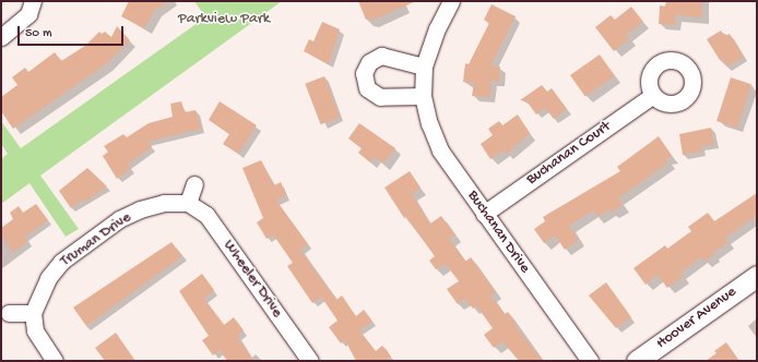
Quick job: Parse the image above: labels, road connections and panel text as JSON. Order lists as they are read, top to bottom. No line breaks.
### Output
{"streets":{"street":["Buchanan Court","Buchanan Drive","Truman Drive","Wheeler Drive","Hoover Avenue"]},"crossings":[["Buchanan Court","Buchanan Drive"],["Truman Drive","Wheeler Drive"]],"parks":["Parkview Park"],"scale_bar":"50 m"}
